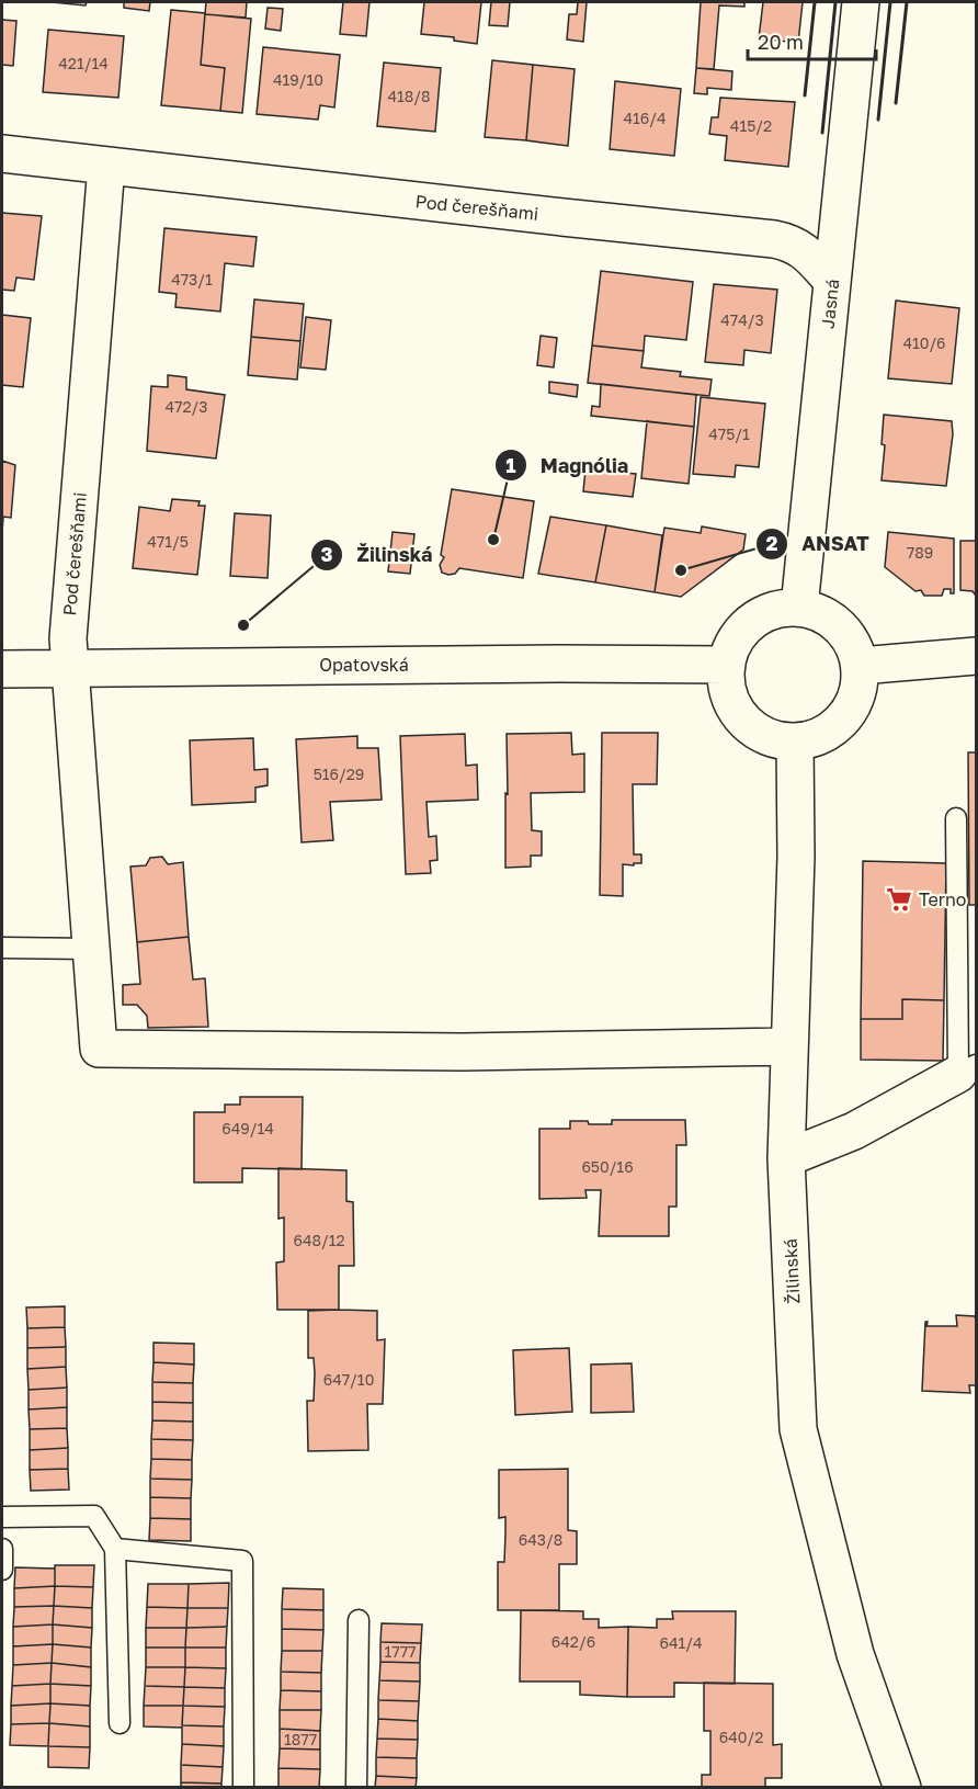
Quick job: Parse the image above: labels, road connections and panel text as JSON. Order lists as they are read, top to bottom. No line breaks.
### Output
{"streets":{"street":["Pod čerešňami","Jasná","Opatovská","Žilinská"]},"crossings":[["Pod čerešňami","Jasná"],["Pod čerešňami","Opatovská"],["Pod čerešňami","Žilinská"],["Jasná","Opatovská"],["Jasná","Žilinská"],["Opatovská","Žilinská"]],"places":{"other":["Magnólia","ANSAT","Žilinská"],"supermarket":["Terno"]},"house_numbers":["421/14","419/10","418/8","416/4","415/2","473/1","474/3","410/6","472/3","475/1","471/5","789","516/29","649/14","650/16","648/12","647/10","643/8","642/6","641/4","1777","640/2","1877"],"scale_bar":"20 m"}
